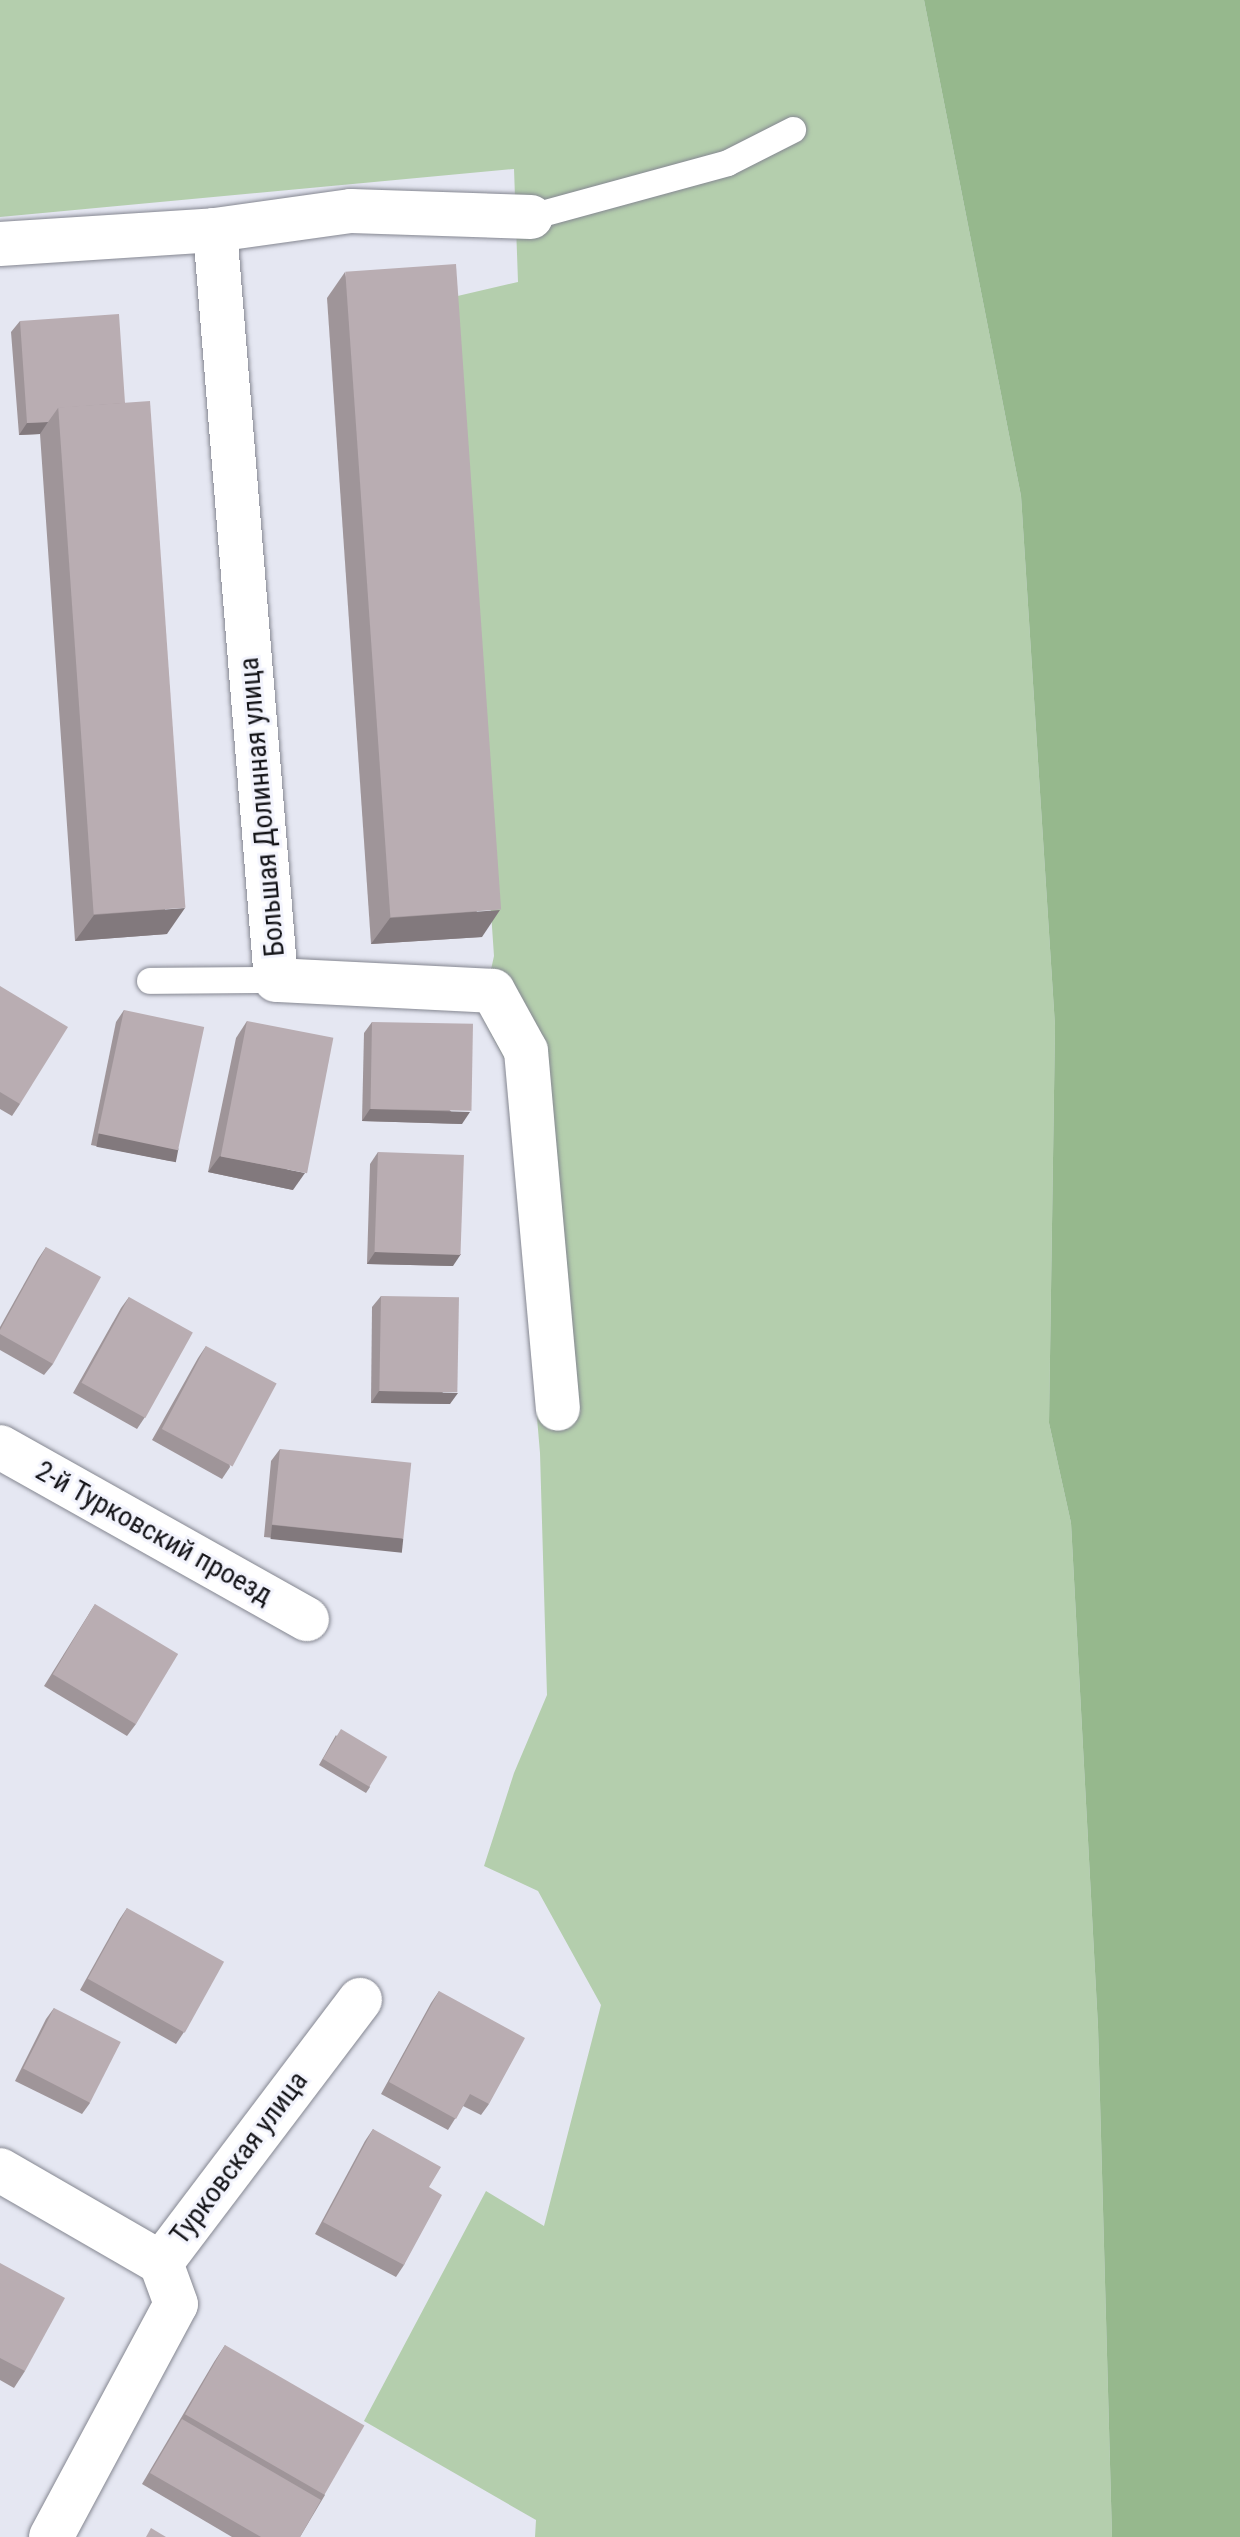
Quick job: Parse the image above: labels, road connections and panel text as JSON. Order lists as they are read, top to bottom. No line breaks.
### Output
{"streets":{"street":["Большая Долинная улица","2-й Турковский проезд","Турковская улица"]}}
